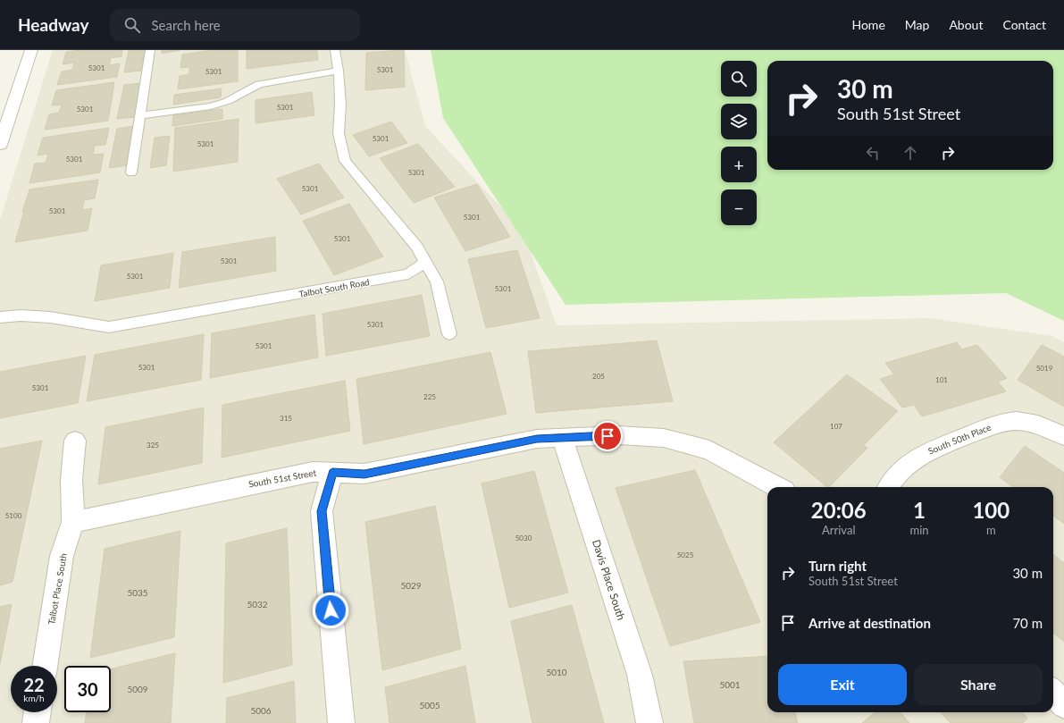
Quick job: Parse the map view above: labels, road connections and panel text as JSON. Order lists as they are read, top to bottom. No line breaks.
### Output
{"streets":{"street":["South 50th Place","South 51st Street","Davis Place South","Talbot Place South"],"lane":["Talbot South Road"]},"crossings":[["South 51st Street","Davis Place South"],["South 51st Street","Talbot Place South"]],"house_numbers":["5301","5301","5301","5301","5301","5301","5301","5301","5301","5301","5301","5301","5301","5301","5301","5301","5301","5301","5301","5019","205","101","5301","225","315","107","325","5100","5030","5025","5029","5035","5032","5010","5001","5009","5005","5006"],"page":{"header":"Headway","search":"Search here","nav":["Home","Map","About","Contact"],"map_buttons":["+","−"],"turn":["30 m","South 51st Street"],"eta":["20:06","Arrival","1","min","100","m"],"list":[{"name":"Turn right","note":"South 51st Street","value":"30 m"},{"name":"Arrive at destination","value":"70 m"}],"buttons":["Exit","Share"],"speed":"22 km/h","limit":"30"}}
